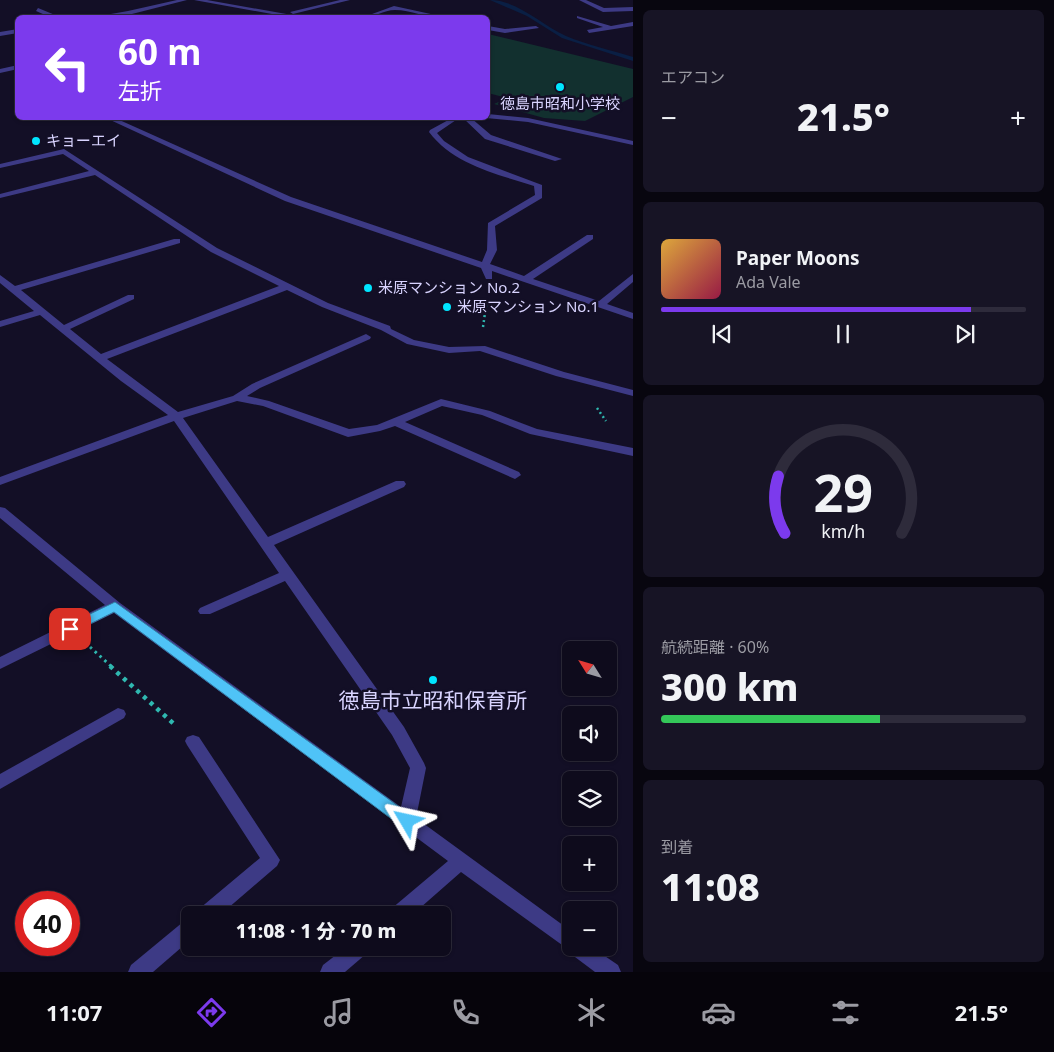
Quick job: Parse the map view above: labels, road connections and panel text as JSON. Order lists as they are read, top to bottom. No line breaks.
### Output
{"places":["徳島市昭和小学校","キョーエイ","米原マンション No.2","米原マンション No.1","徳島市立昭和保育所"],"north":"top left","page":{"tile":["エアコン",["航続距離 · 60%","300 km"],["到着","11:08"]],"turn":["60 m","左折"],"heat":["−","21.5°","+"],"song":["Paper Moons","Ada Vale"],"map_buttons":["+","−"],"limit":"40","trip":"11:08 · 1 分 · 70 m","tabs":["11:07","21.5°"],"gauge":["29","km/h"]}}
